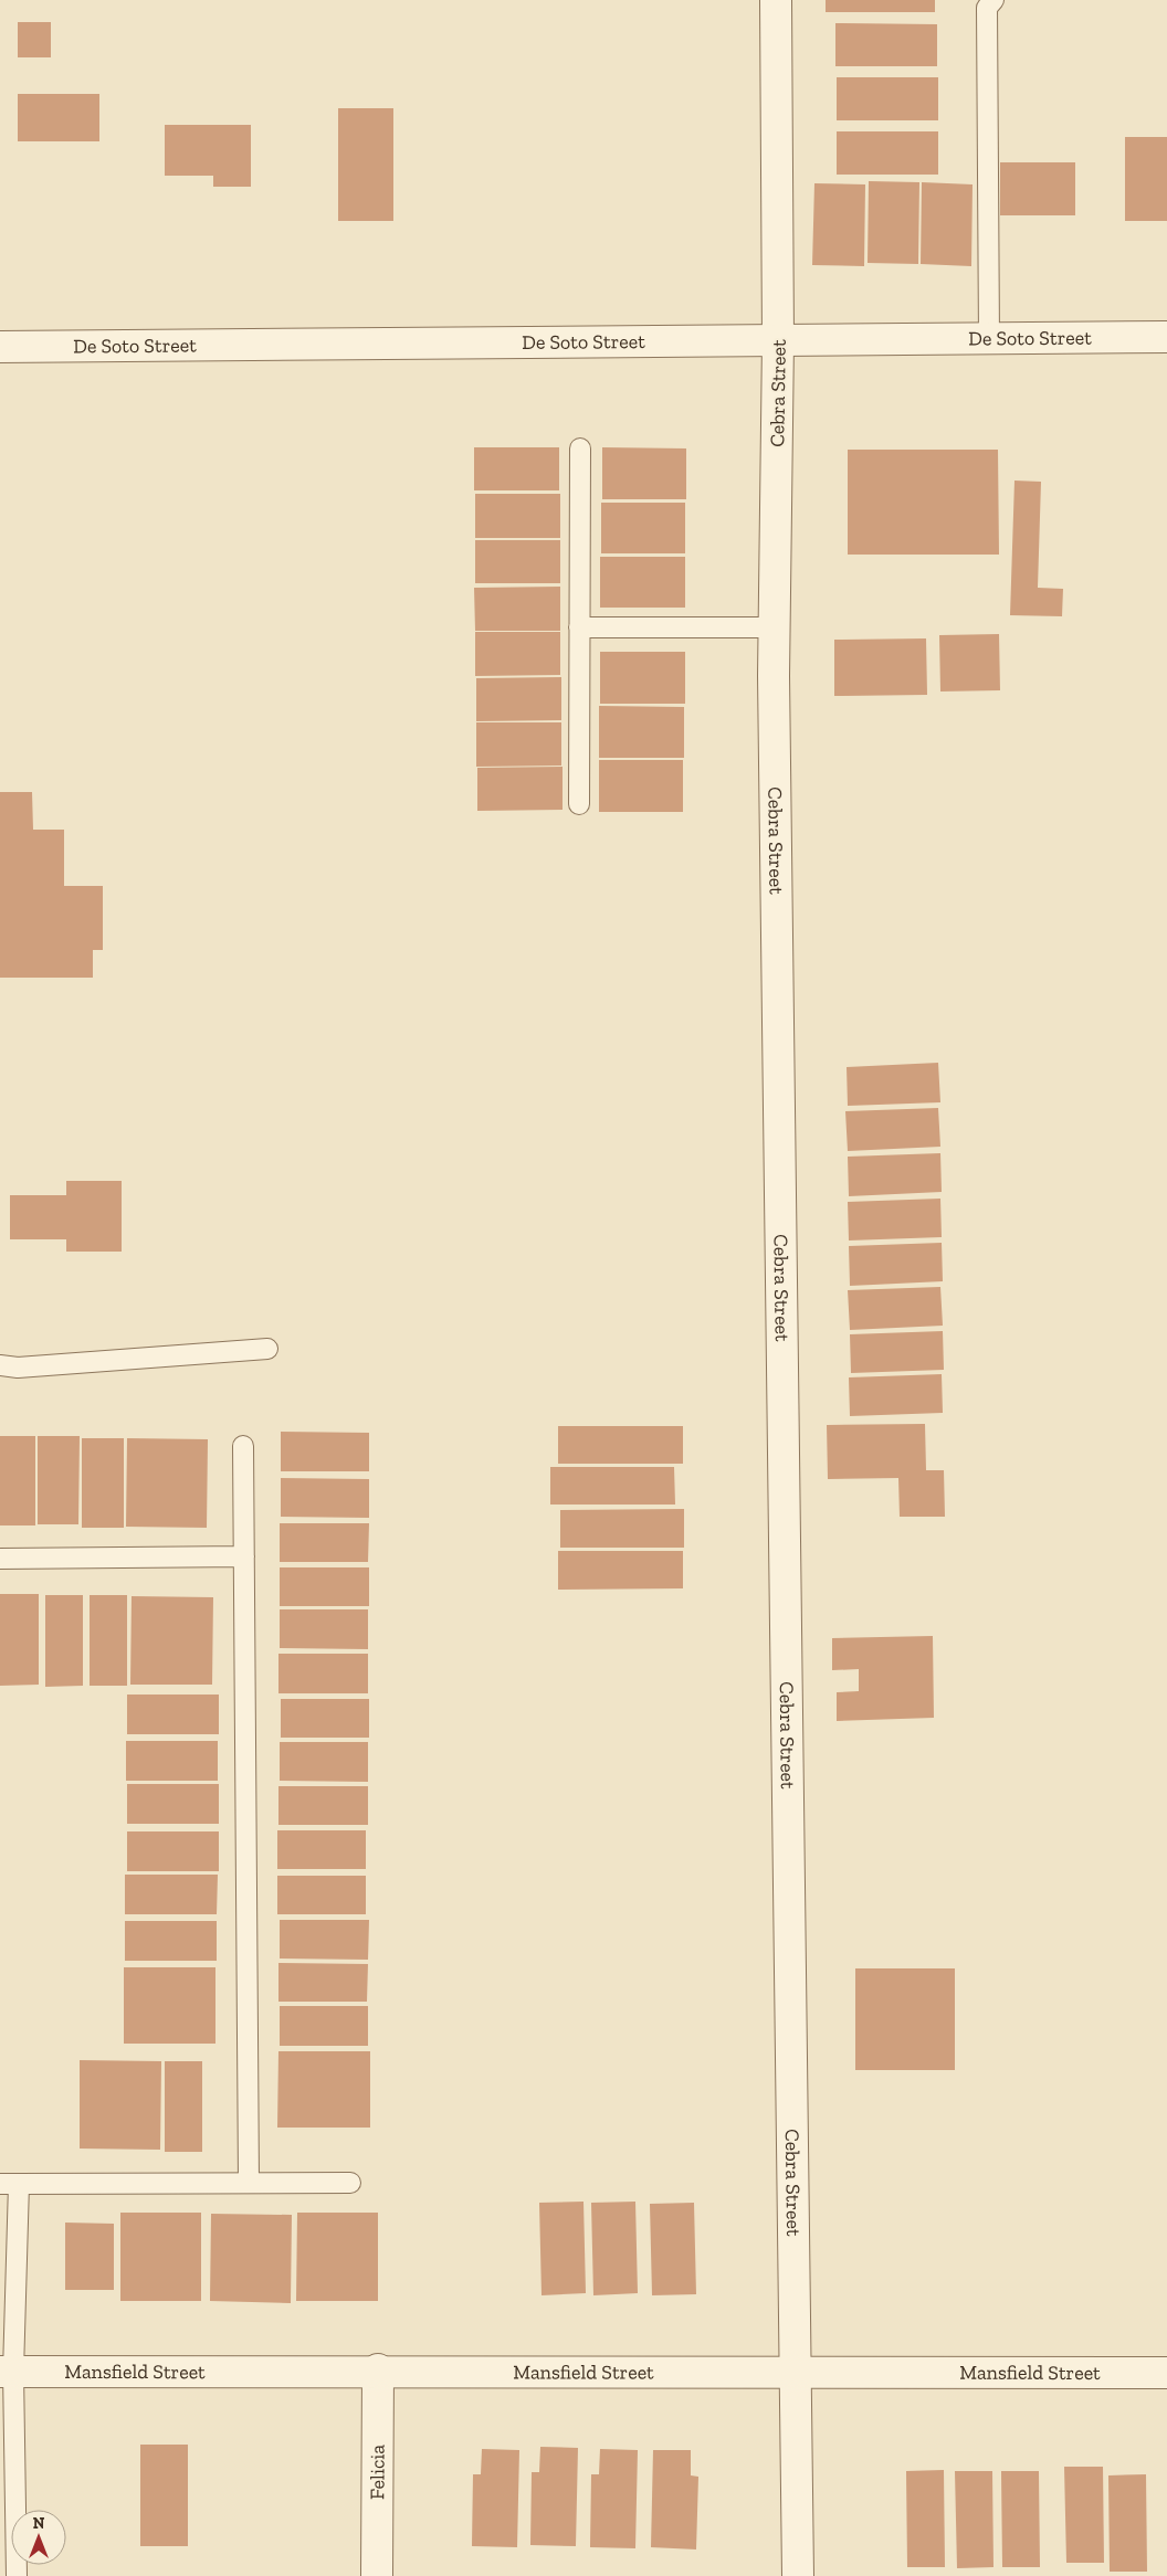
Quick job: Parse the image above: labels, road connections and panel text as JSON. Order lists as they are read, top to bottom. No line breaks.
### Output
{"streets":{"street":["De Soto Street","Cebra Street","Mansfield Street","Felicia"]},"crossings":[["De Soto Street","Cebra Street"],["Cebra Street","Mansfield Street"],["Mansfield Street","Felicia"]],"north":"top"}
